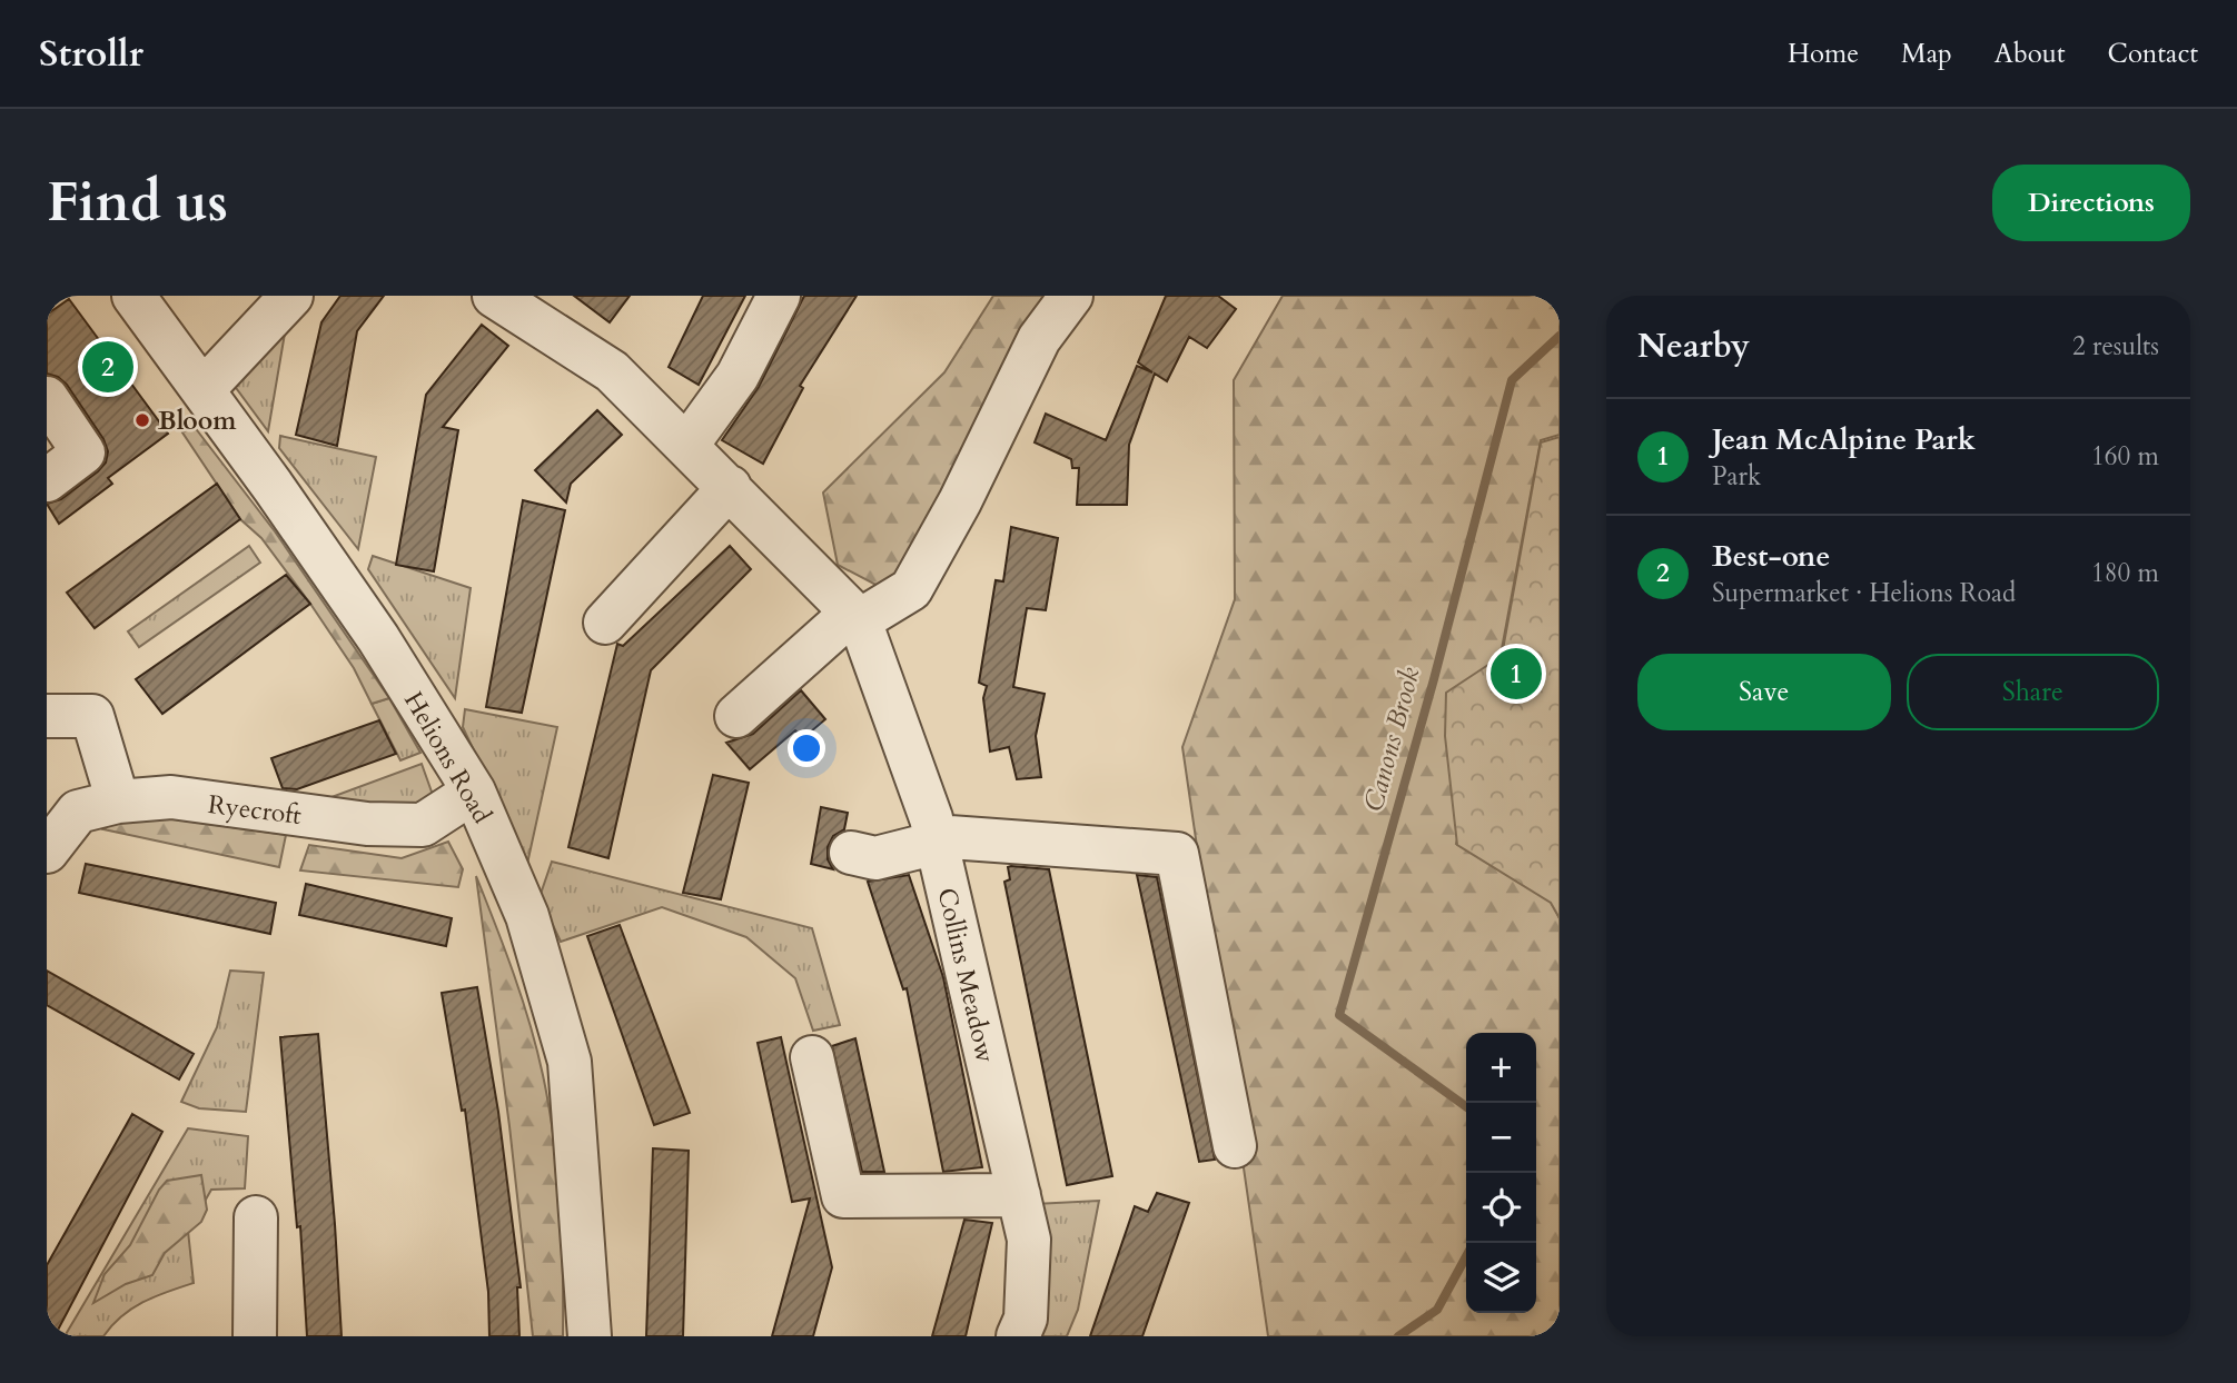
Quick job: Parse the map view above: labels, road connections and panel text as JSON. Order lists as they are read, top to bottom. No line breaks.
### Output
{"streets":{"street":["Helions Road","Ryecroft","Collins Meadow"]},"crossings":[["Helions Road","Ryecroft"]],"water":["Canons Brook"],"places":["Bloom"],"page":{"header":"Strollr","nav":["Home","Map","About","Contact"],"buttons":["Directions",["Save","Share"]],"title":"Find us","heading":["Nearby","2 results"],"pins":["2","1"],"list":[{"mark":"1","name":"Jean McAlpine Park","note":"Park","value":"160 m"},{"mark":"2","name":"Best-one","note":"Supermarket · Helions Road","value":"180 m"}],"map_buttons":["+","−"]}}
